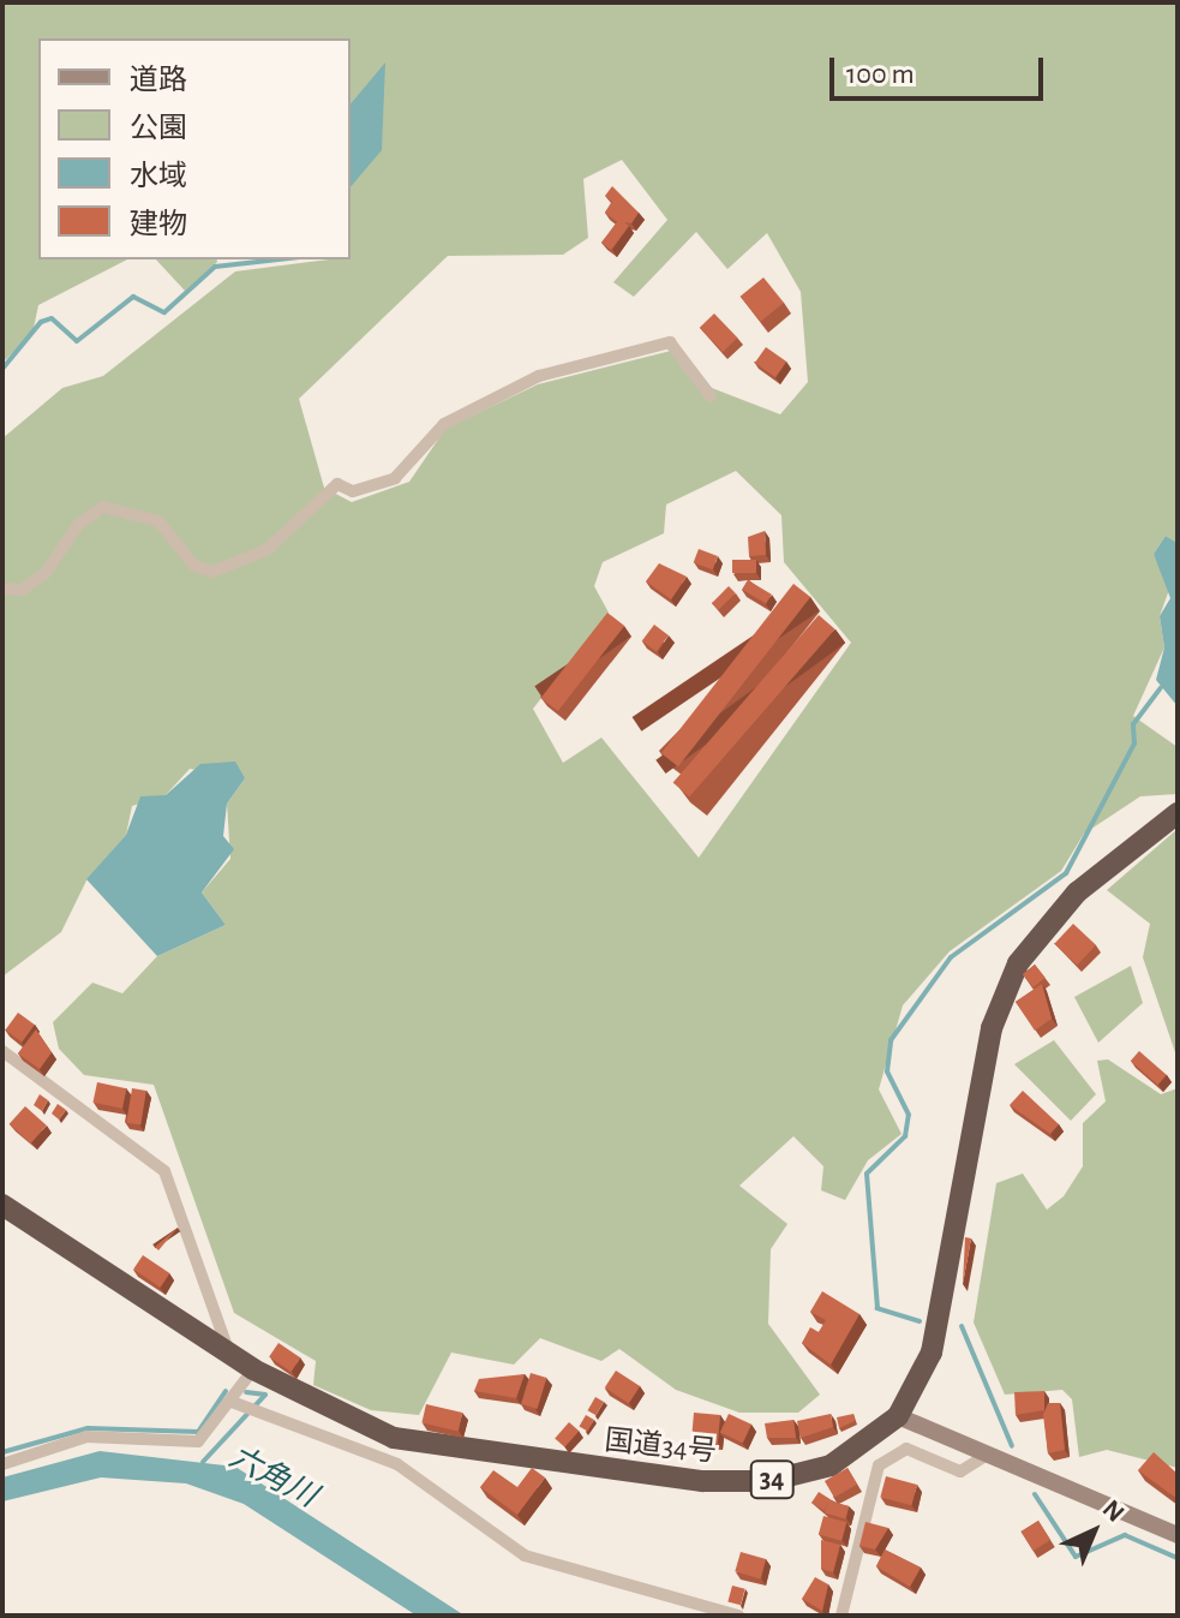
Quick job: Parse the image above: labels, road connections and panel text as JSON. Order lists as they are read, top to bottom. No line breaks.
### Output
{"streets":{"highway":["国道34号","34"]},"water":["六角川"],"legend":["道路","公園","水域","建物"],"scale_bar":"100 m","north":"top right"}
